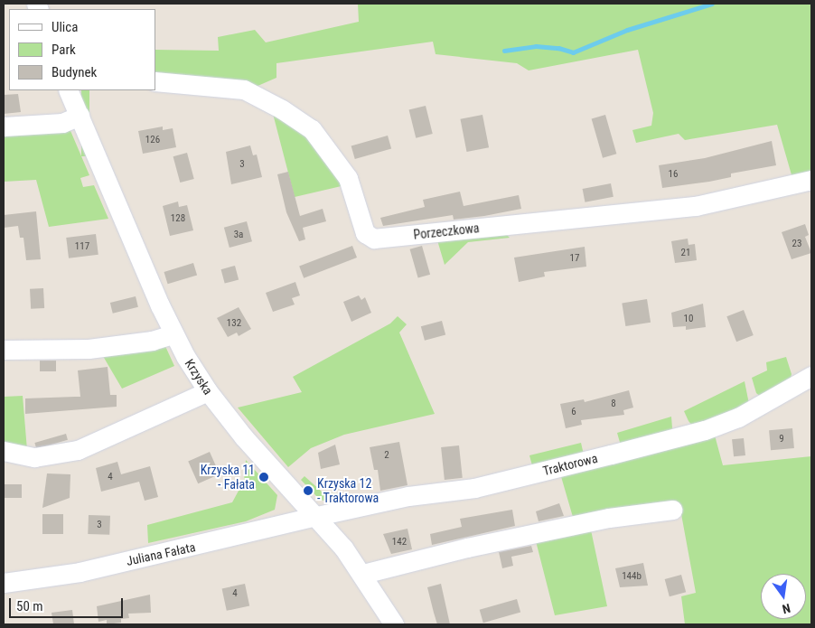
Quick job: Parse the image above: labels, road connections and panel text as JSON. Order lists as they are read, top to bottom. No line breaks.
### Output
{"streets":{"street":["Porzeczkowa","Krzyska","Traktorowa","Juliana Fałata"]},"crossings":[["Krzyska","Traktorowa"],["Krzyska","Juliana Fałata"],["Traktorowa","Juliana Fałata"]],"places":["Krzyska 11 - Fałata","Krzyska 12 - Traktorowa"],"house_numbers":["126","3","16","128","3a","23","117","21","17","10","132","8","6","9","2","4","3","142","144b","4"],"legend":["Ulica","Park","Budynek"],"scale_bar":"50 m","north":"bottom"}
